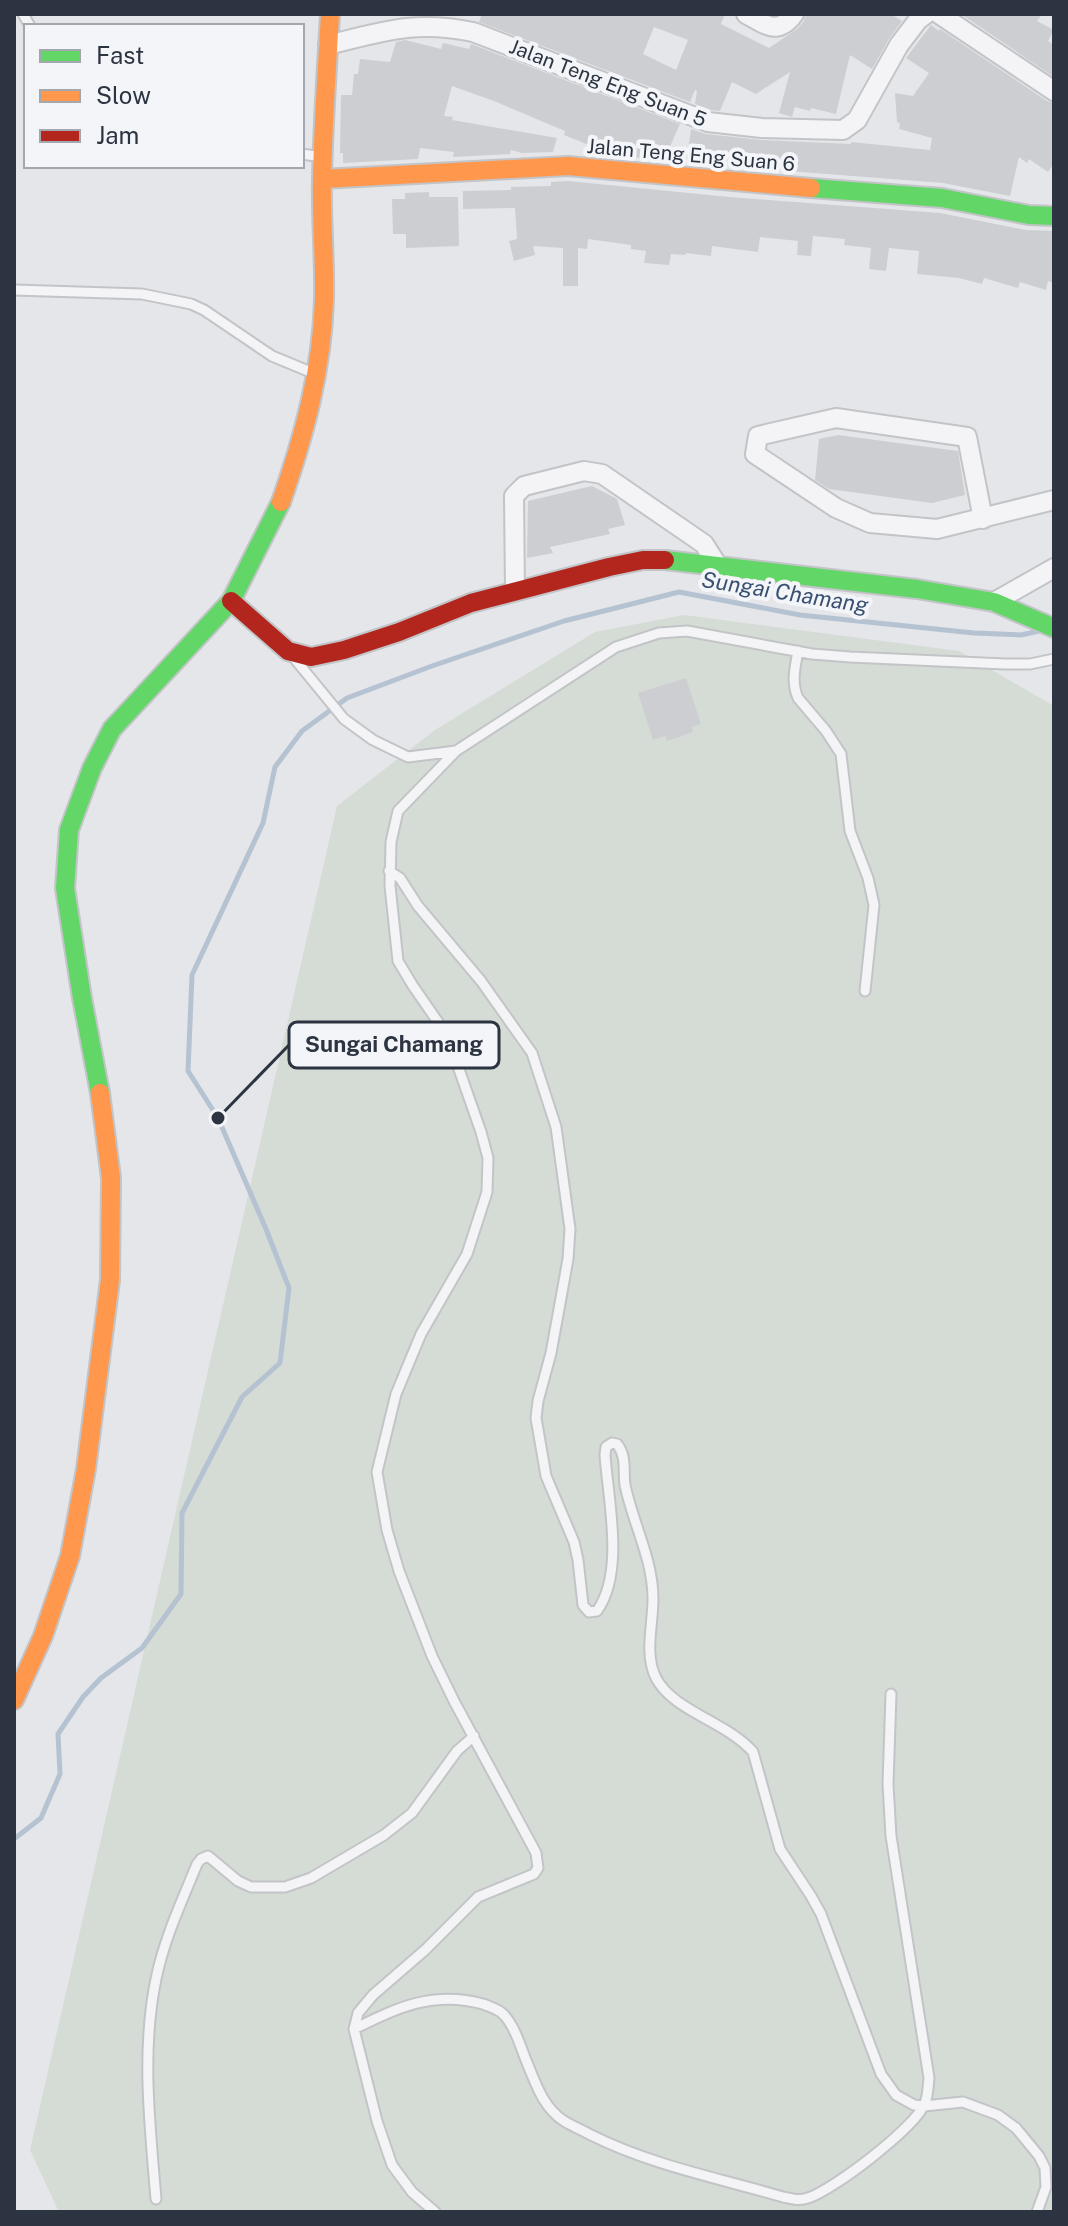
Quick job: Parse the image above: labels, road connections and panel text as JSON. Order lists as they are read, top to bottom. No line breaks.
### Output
{"streets":{"street":["Jalan Teng Eng Suan 5","Jalan Teng Eng Suan 6"]},"water":["Sungai Chamang"],"places":["Sungai Chamang"],"legend":["Fast","Slow","Jam"]}
